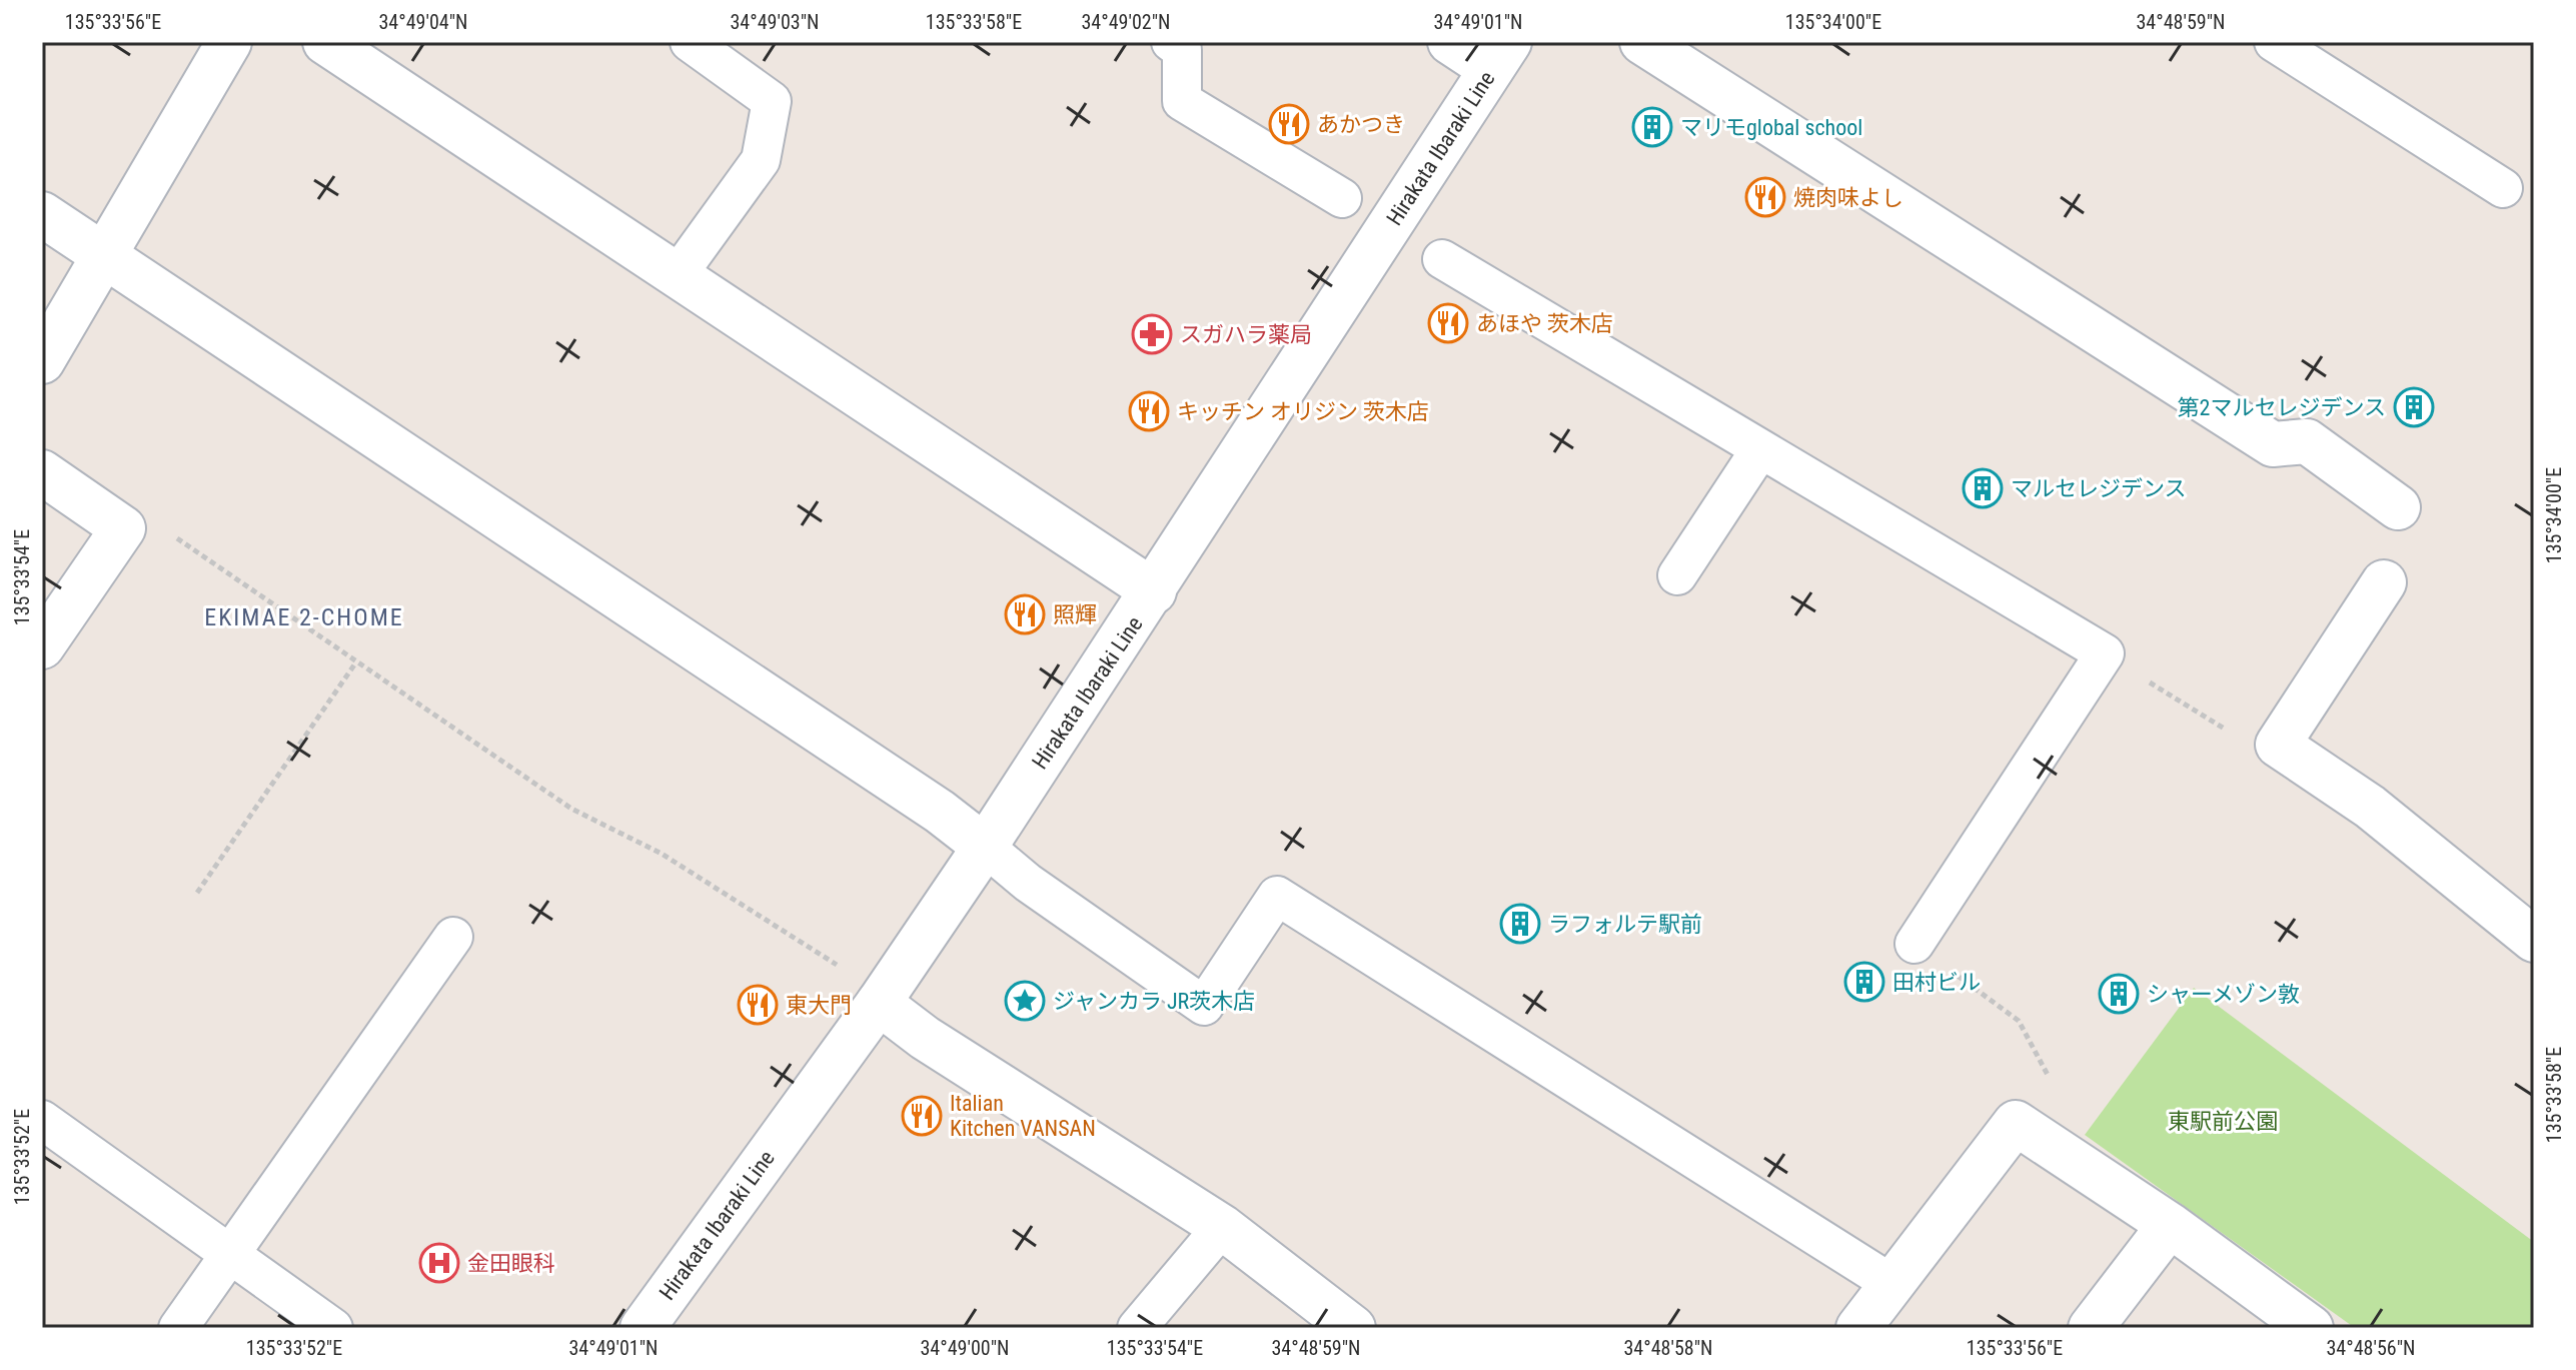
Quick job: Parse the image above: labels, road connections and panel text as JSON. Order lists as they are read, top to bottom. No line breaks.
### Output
{"streets":{"street":["Hirakata Ibaraki Line"]},"districts":["EKIMAE 2-CHOME"],"parks":["東駅前公園"],"places":{"restaurant":["あかつき","焼肉味よし","あほや 茨木店","キッチン オリジン 茨木店","照輝","東大門","Italian Kitchen VANSAN"],"building":["マリモglobal school","第2マルセレジデンス","マルセレジデンス","ラフォルテ駅前","田村ビル","シャーメゾン敦"],"pharmacy":["スガハラ薬局"],"place":["ジャンカラ JR茨木店"],"hospital":["金田眼科"]},"coordinates":["135°33'56\"E","34°49'04\"N","34°49'03\"N","135°33'58\"E","34°49'02\"N","34°49'01\"N","135°34'00\"E","34°48'59\"N","135°33'54\"E","135°33'52\"E","34°49'00\"N","34°48'58\"N","34°48'56\"N"]}
